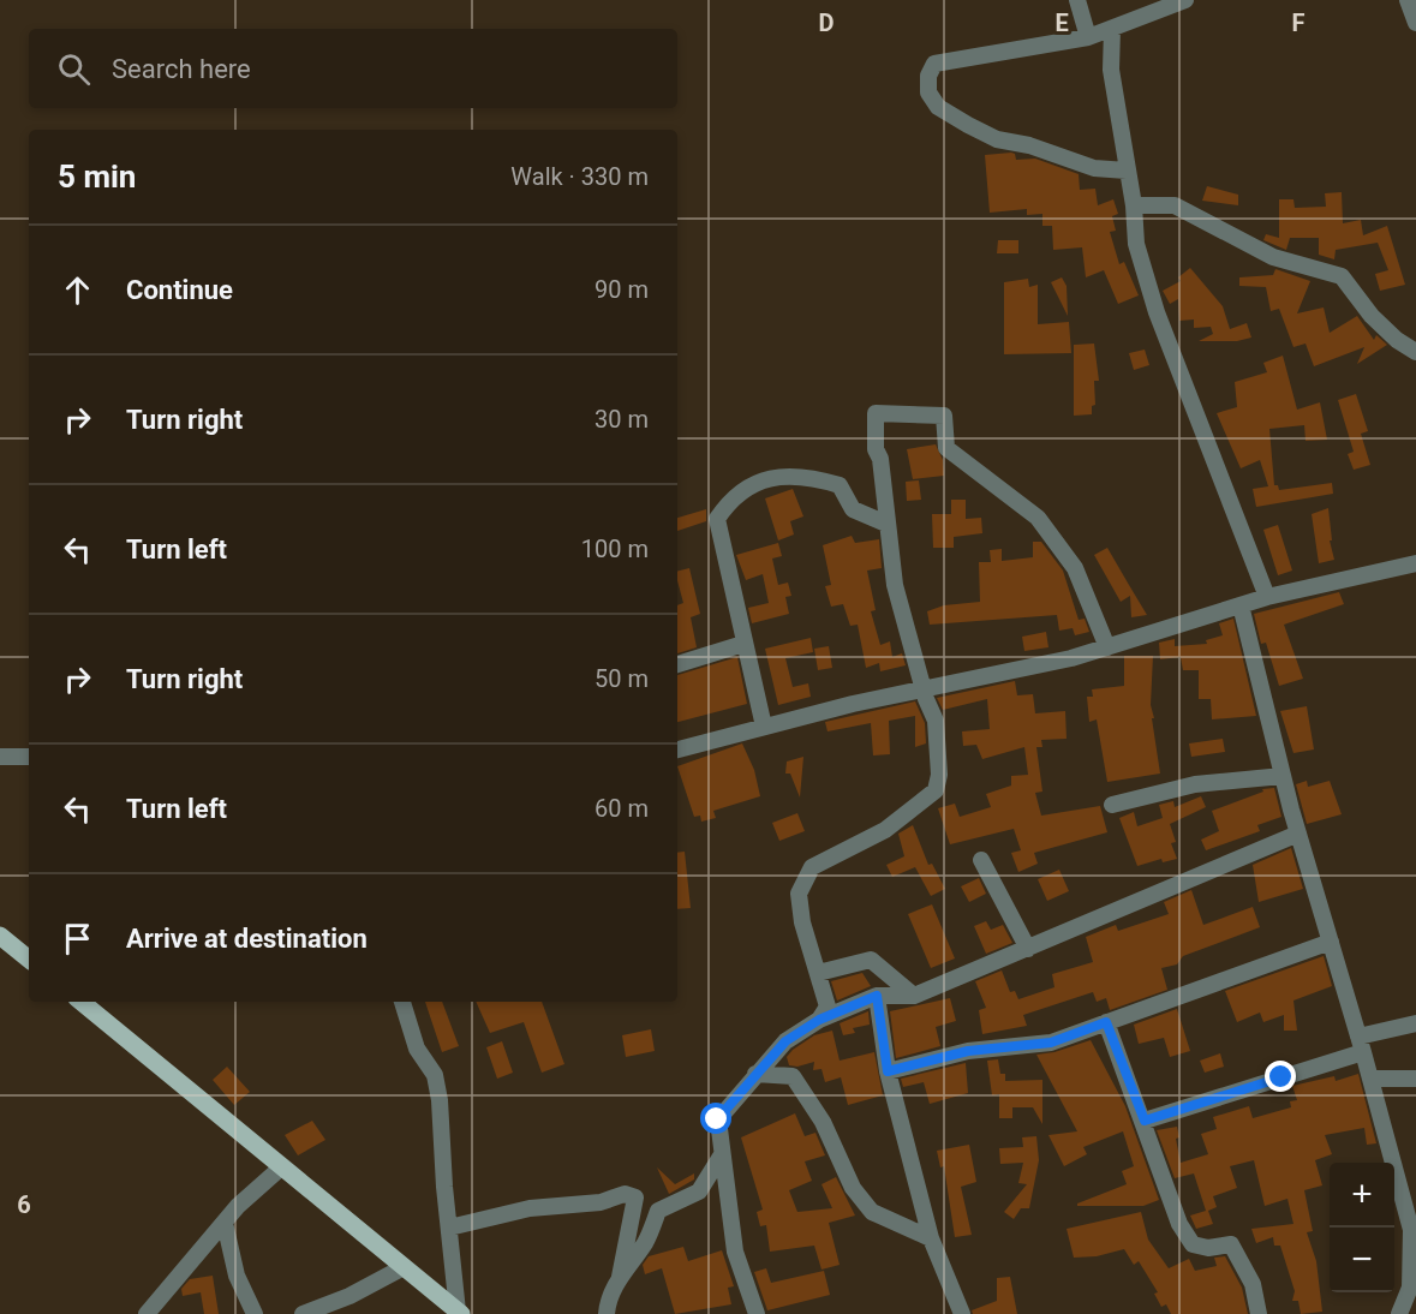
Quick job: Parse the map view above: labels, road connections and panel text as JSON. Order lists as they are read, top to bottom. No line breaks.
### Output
{"page":{"search":"Search here","heading":["5 min","Walk · 330 m"],"list":[["Continue","90 m"],["Turn right","30 m"],["Turn left","100 m"],["Turn right","50 m"],["Turn left","60 m"],"Arrive at destination"],"map_buttons":["+","−"]},"grid":{"columns":["D","E","F"],"rows":["6"]}}
